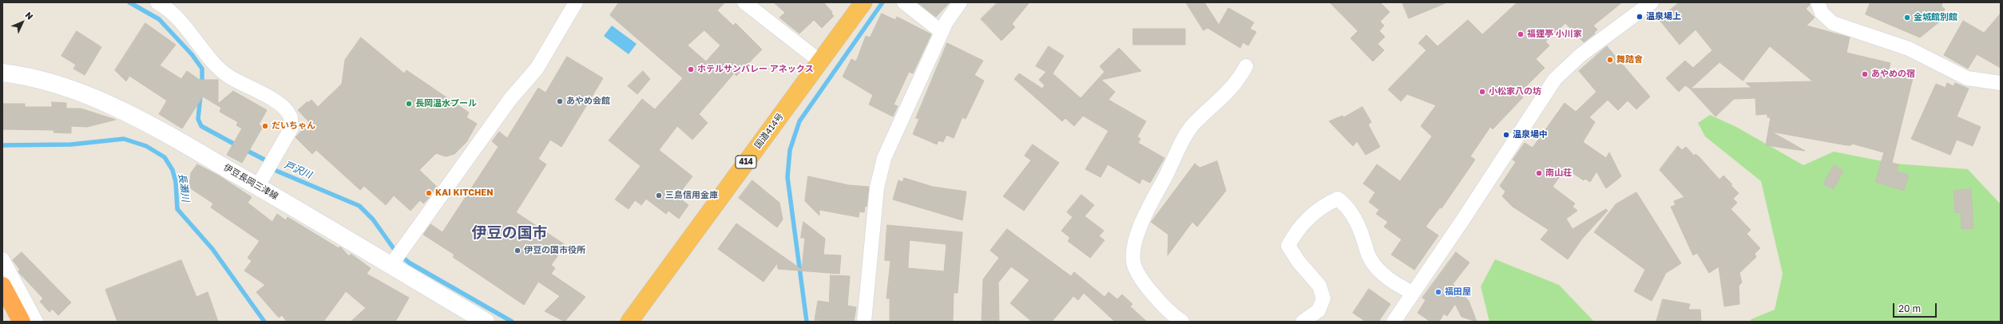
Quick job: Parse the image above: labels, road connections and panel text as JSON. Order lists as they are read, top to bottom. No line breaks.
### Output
{"streets":{"highway":["国道414号","414"],"main road":["伊豆長岡三津線"]},"districts":["伊豆の国市"],"water":["戸沢川","長瀬川"],"places":["温泉場上","金城館別館","福狸亭 小川家","舞踏會","ホテルサンバレー アネックス","あやめの宿","小松家八の坊","あやめ会館","長岡温水プール","だいちゃん","温泉場中","南山荘","KAI KITCHEN","三島信用金庫","伊豆の国市役所","福田屋"],"scale_bar":"20 m","north":"top right"}
